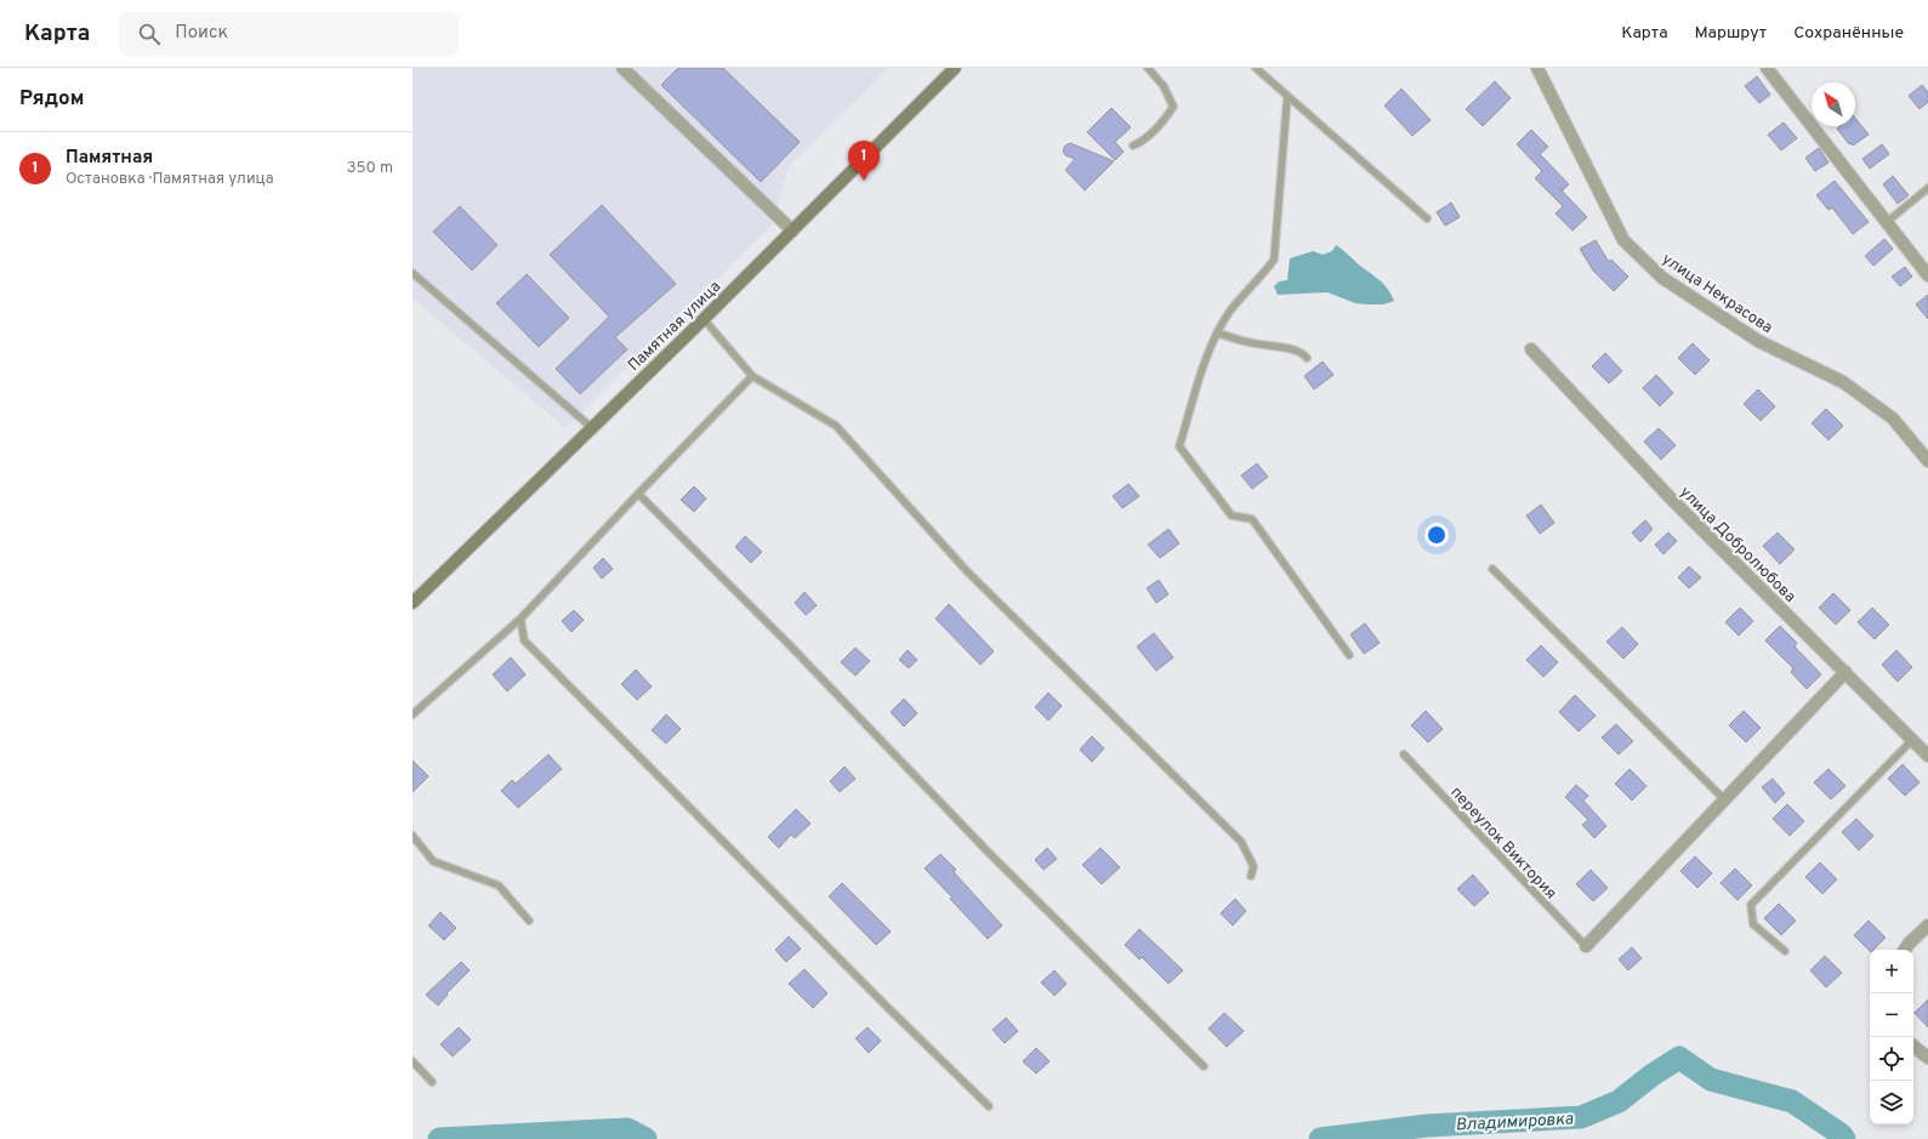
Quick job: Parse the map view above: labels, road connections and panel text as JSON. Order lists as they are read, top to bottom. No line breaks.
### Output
{"streets":{"street":["улица Некрасова","Памятная улица","улица Добролюбова"],"lane":["переулок Виктория"]},"water":["Владимировка"],"north":"top left","page":{"header":"Карта","search":"Поиск","nav":["Карта","Маршрут","Сохранённые"],"heading":"Рядом","list":[{"mark":"1","name":"Памятная","note":"Остановка · Памятная улица","value":"350 m"}],"pins":"1","map_buttons":["+","−"]}}
